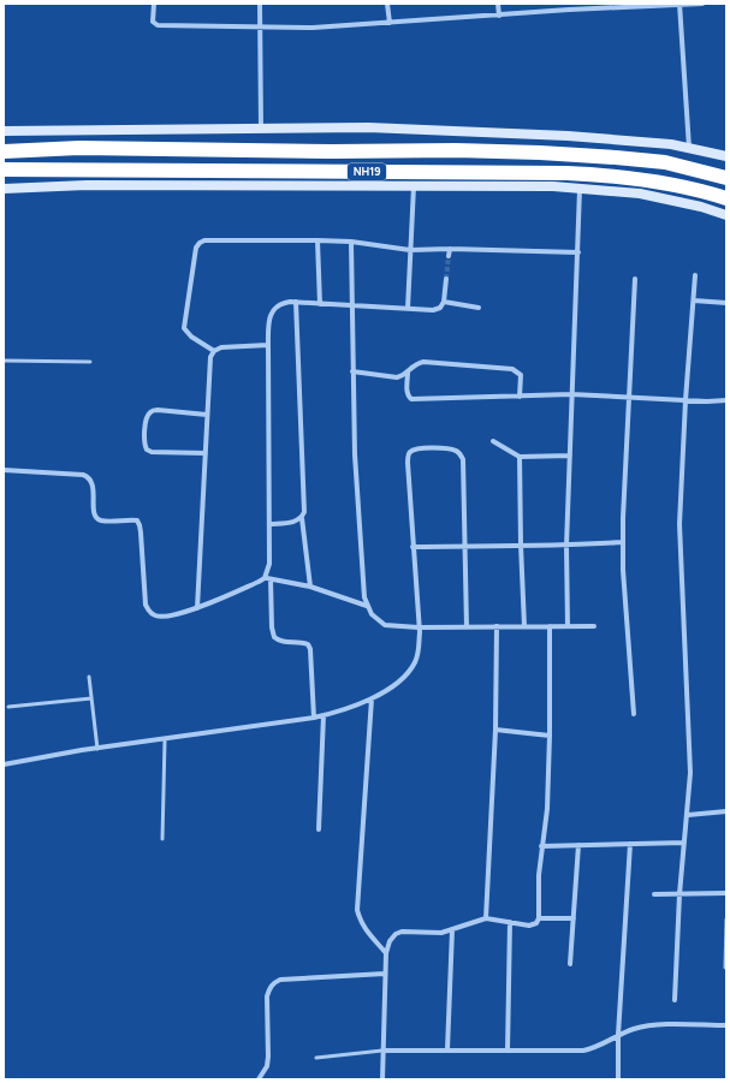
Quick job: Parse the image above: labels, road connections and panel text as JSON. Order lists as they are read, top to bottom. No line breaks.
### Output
{"streets":{"highway":["NH19"]}}
